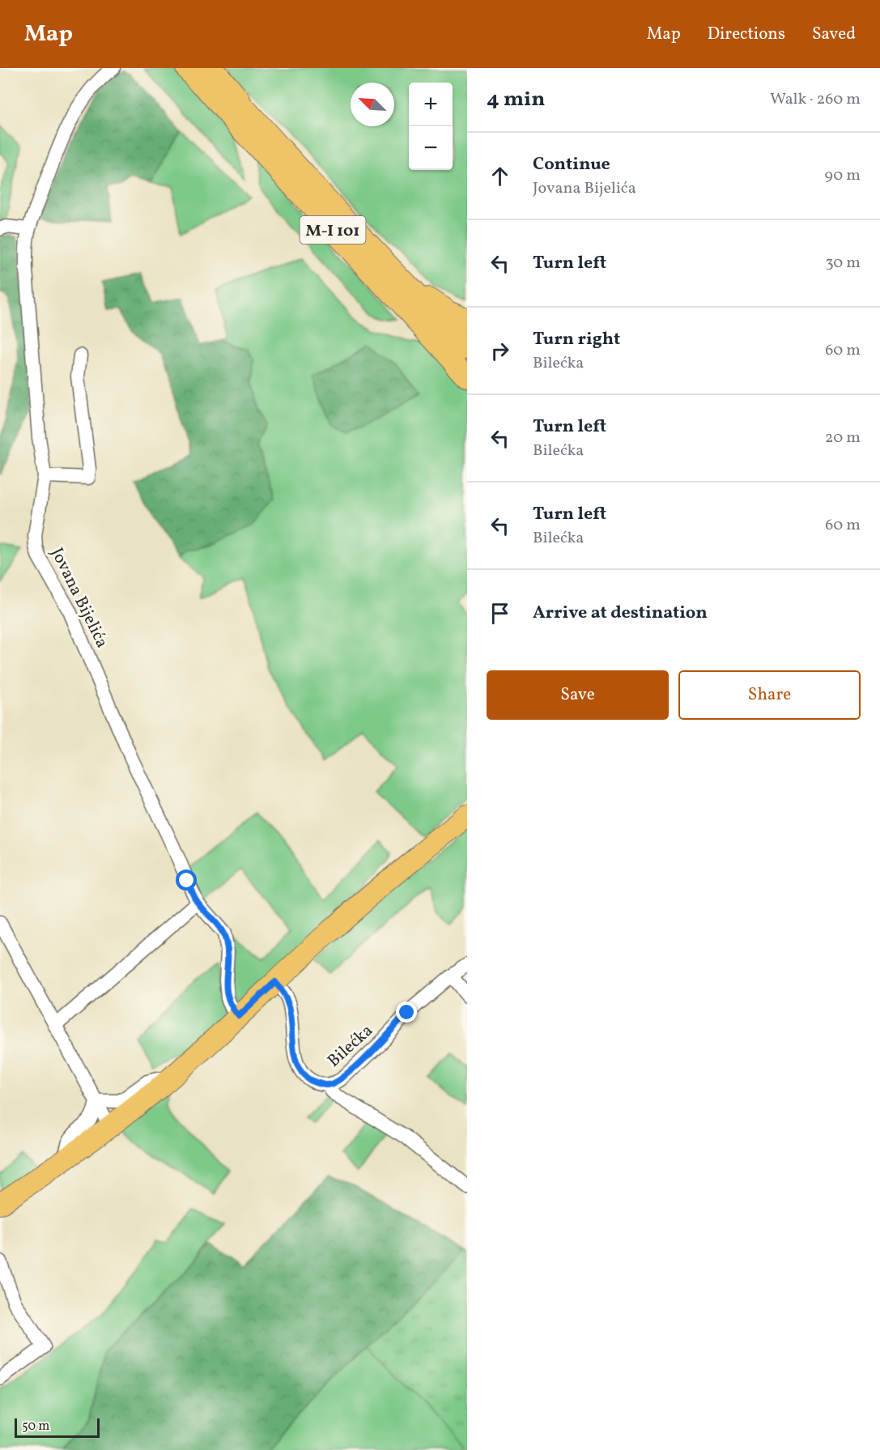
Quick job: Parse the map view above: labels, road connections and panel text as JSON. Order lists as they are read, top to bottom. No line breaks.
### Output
{"streets":{"highway":["M-I 101"],"street":["Jovana Bijelića","Bilećka"]},"scale_bar":"50 m","north":"top left","page":{"header":"Map","nav":["Map","Directions","Saved"],"heading":["4 min","Walk · 260 m"],"map_buttons":["+","−"],"list":[["Continue","Jovana Bijelića","90 m"],["Turn left","30 m"],["Turn right","Bilećka","60 m"],["Turn left","Bilećka","20 m"],["Turn left","Bilećka","60 m"],"Arrive at destination"],"buttons":["Save","Share"],"scale":"50 m"}}
